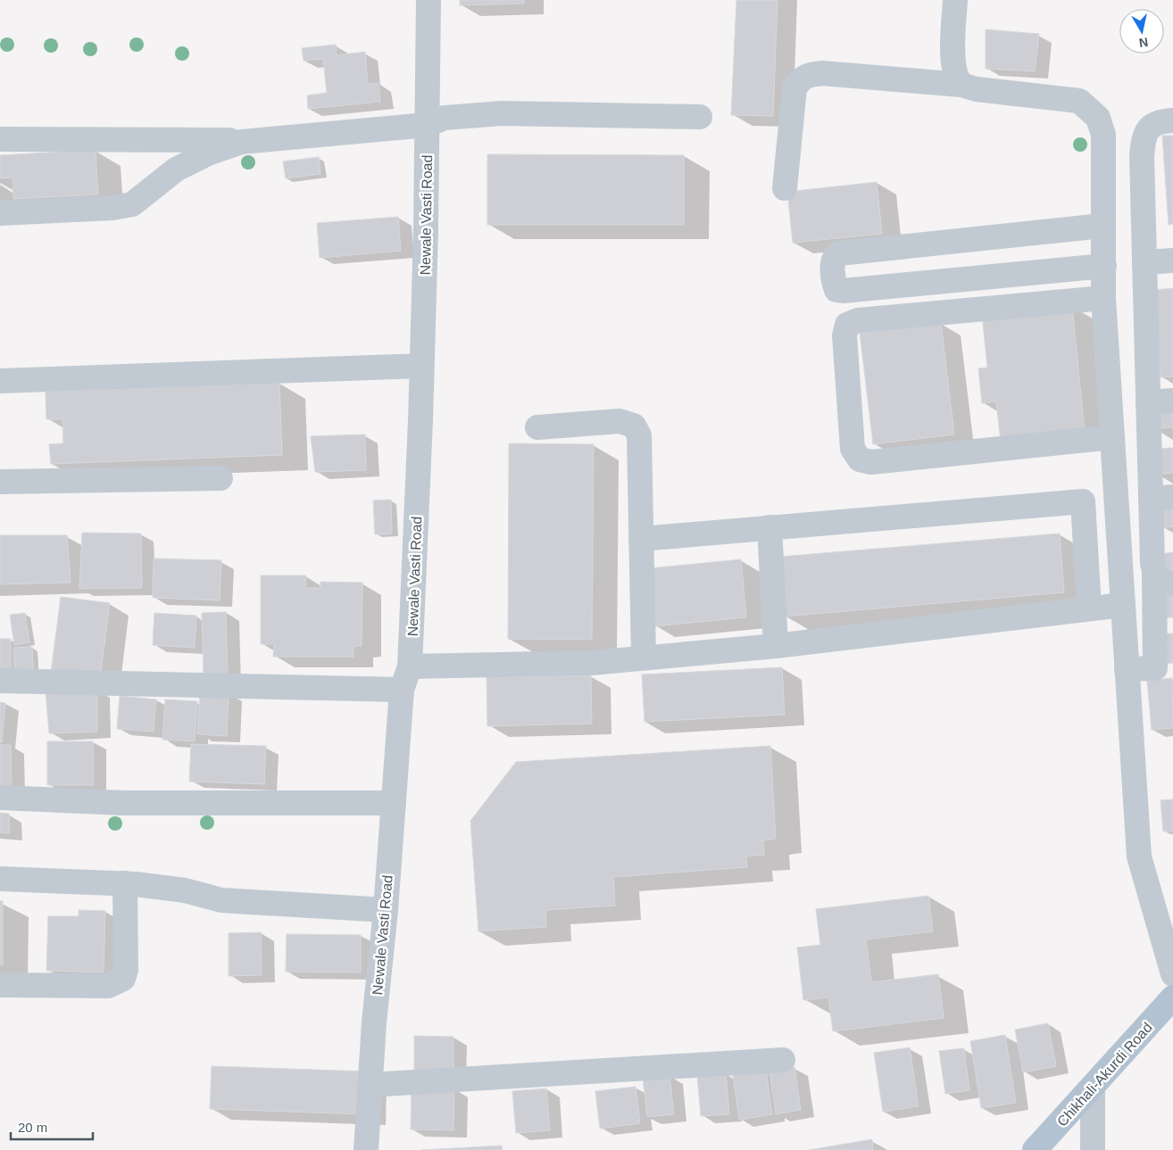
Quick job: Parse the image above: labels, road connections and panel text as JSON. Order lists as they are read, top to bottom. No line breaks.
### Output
{"streets":{"main road":["Chikhali-Akurdi Road"],"street":["Newale Vasti Road"]},"scale_bar":"20 m","north":"bottom"}
